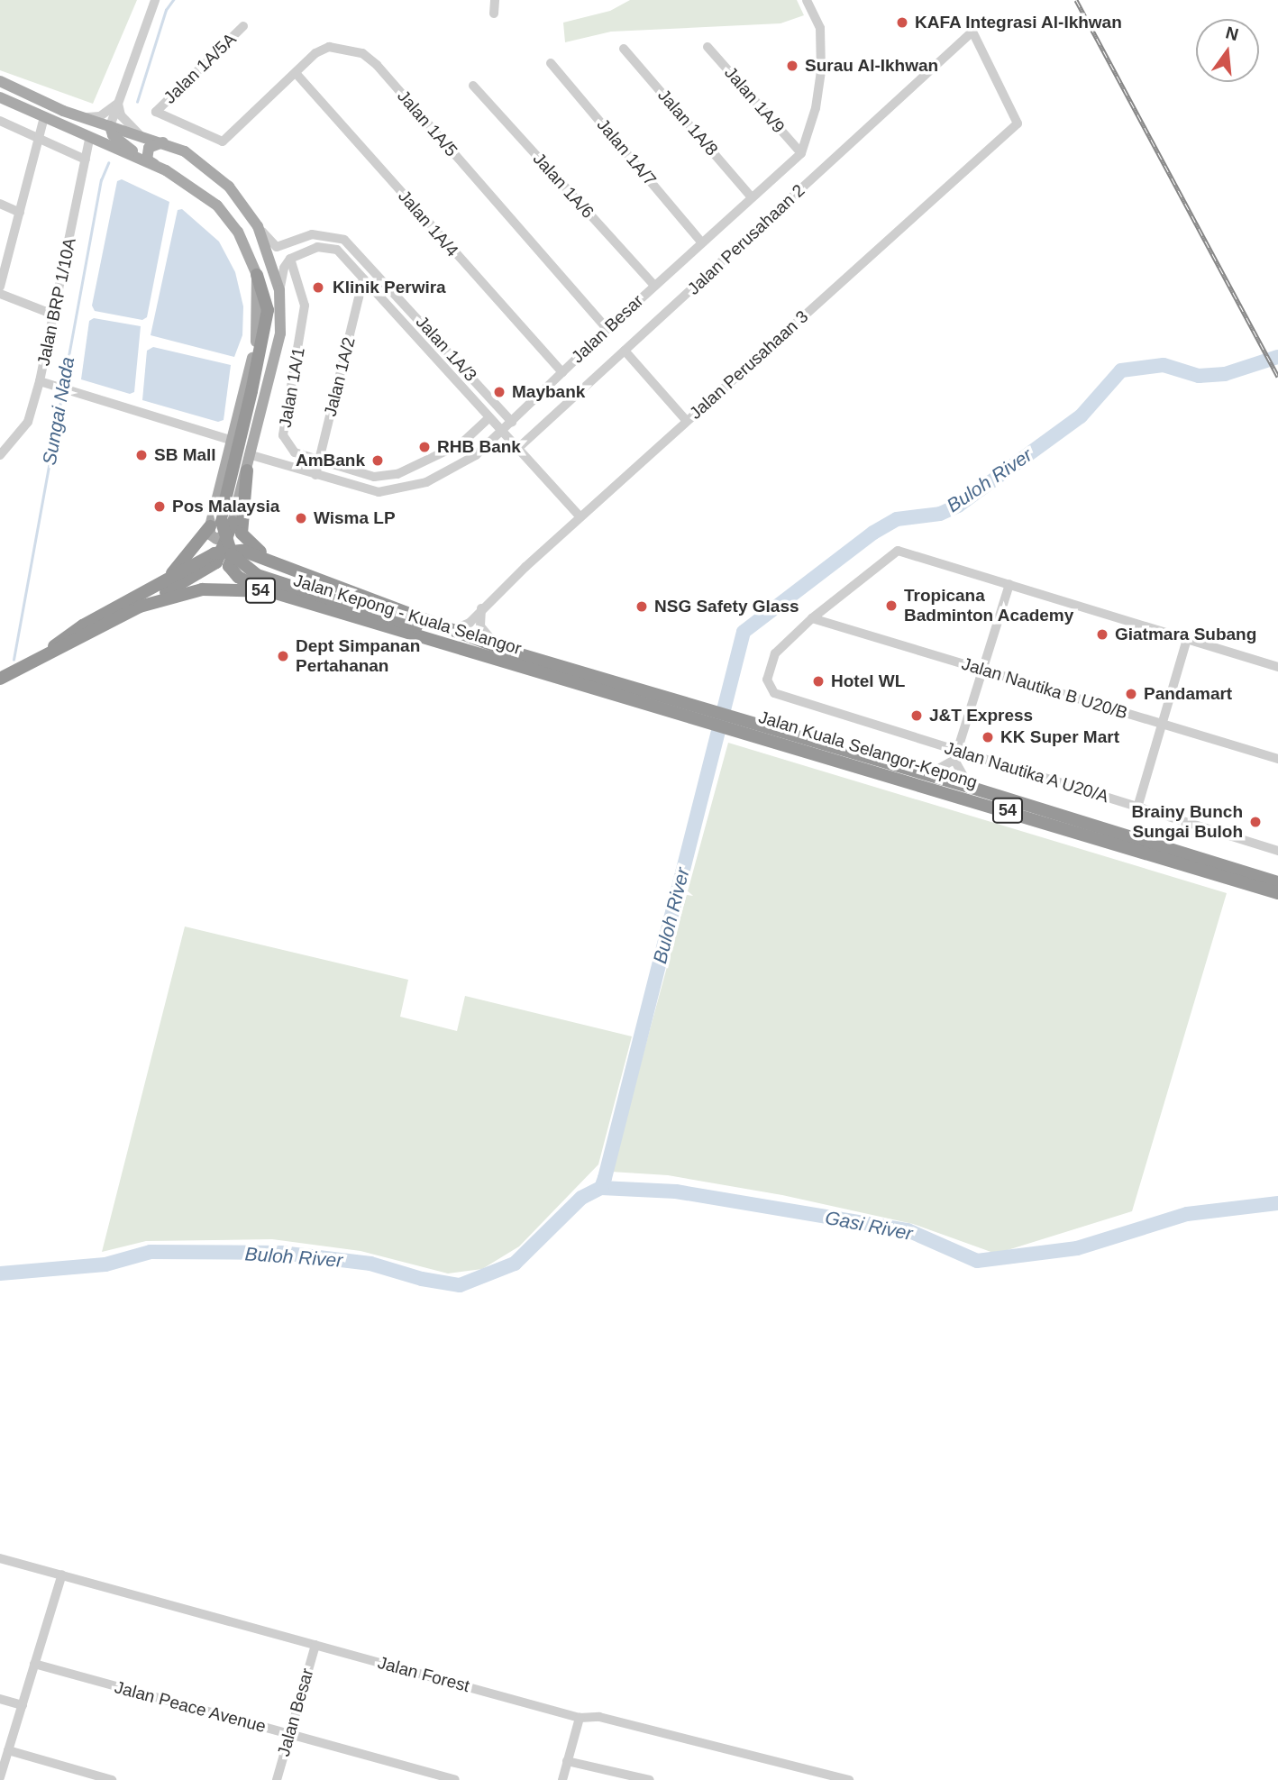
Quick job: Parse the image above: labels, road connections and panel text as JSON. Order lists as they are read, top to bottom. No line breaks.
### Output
{"streets":{"highway":["54","Jalan Kepong - Kuala Selangor","Jalan Kuala Selangor-Kepong"],"street":["Jalan 1A/5A","Jalan 1A/9","Jalan 1A/8","Jalan 1A/5","Jalan 1A/7","Jalan 1A/6","Jalan 1A/4","Jalan Perusahaan 2","Jalan BRP 1/10A","Jalan Besar","Jalan 1A/3","Jalan Perusahaan 3","Jalan 1A/2","Jalan 1A/1","Jalan Nautika B U20/B","Jalan Nautika A U20/A","Jalan Forest","Jalan Peace Avenue"]},"crossings":[["Jalan 1A/5A","Jalan 1A/5"],["Jalan 1A/9","Jalan Besar"],["Jalan 1A/8","Jalan Besar"],["Jalan 1A/5","Jalan 1A/4"],["Jalan 1A/5","Jalan Besar"],["Jalan 1A/7","Jalan Besar"],["Jalan 1A/6","Jalan Besar"],["Jalan 1A/4","Jalan Besar"],["Jalan Perusahaan 2","Jalan 1A/3"],["Jalan Perusahaan 2","Jalan Perusahaan 3"],["Jalan Besar","Jalan 1A/3"],["Jalan Besar","Jalan 1A/2"],["Jalan Besar","Jalan Forest"],["Jalan Besar","Jalan Peace Avenue"],["Jalan 1A/3","Jalan Perusahaan 3"],["Jalan 1A/3","Jalan 1A/2"],["Jalan 1A/3","Jalan 1A/1"],["Jalan Perusahaan 3","54"],["Jalan Perusahaan 3","Jalan Kepong - Kuala Selangor"],["Jalan 1A/2","Jalan 1A/1"],["54","Jalan Kepong - Kuala Selangor"],["Jalan Kepong - Kuala Selangor","Jalan Kuala Selangor-Kepong"],["Jalan Nautika B U20/B","Jalan Nautika A U20/A"]],"water":["Sungai Nada","Buloh River","Gasi River"],"places":["KAFA Integrasi Al-Ikhwan","Surau Al-Ikhwan","Klinik Perwira","Maybank","RHB Bank","SB Mall","AmBank","Pos Malaysia","Wisma LP","Tropicana Badminton Academy","NSG Safety Glass","Giatmara Subang","Dept Simpanan Pertahanan","Hotel WL","Pandamart","J&T Express","KK Super Mart","Brainy Bunch Sungai Buloh"],"north":"top"}
